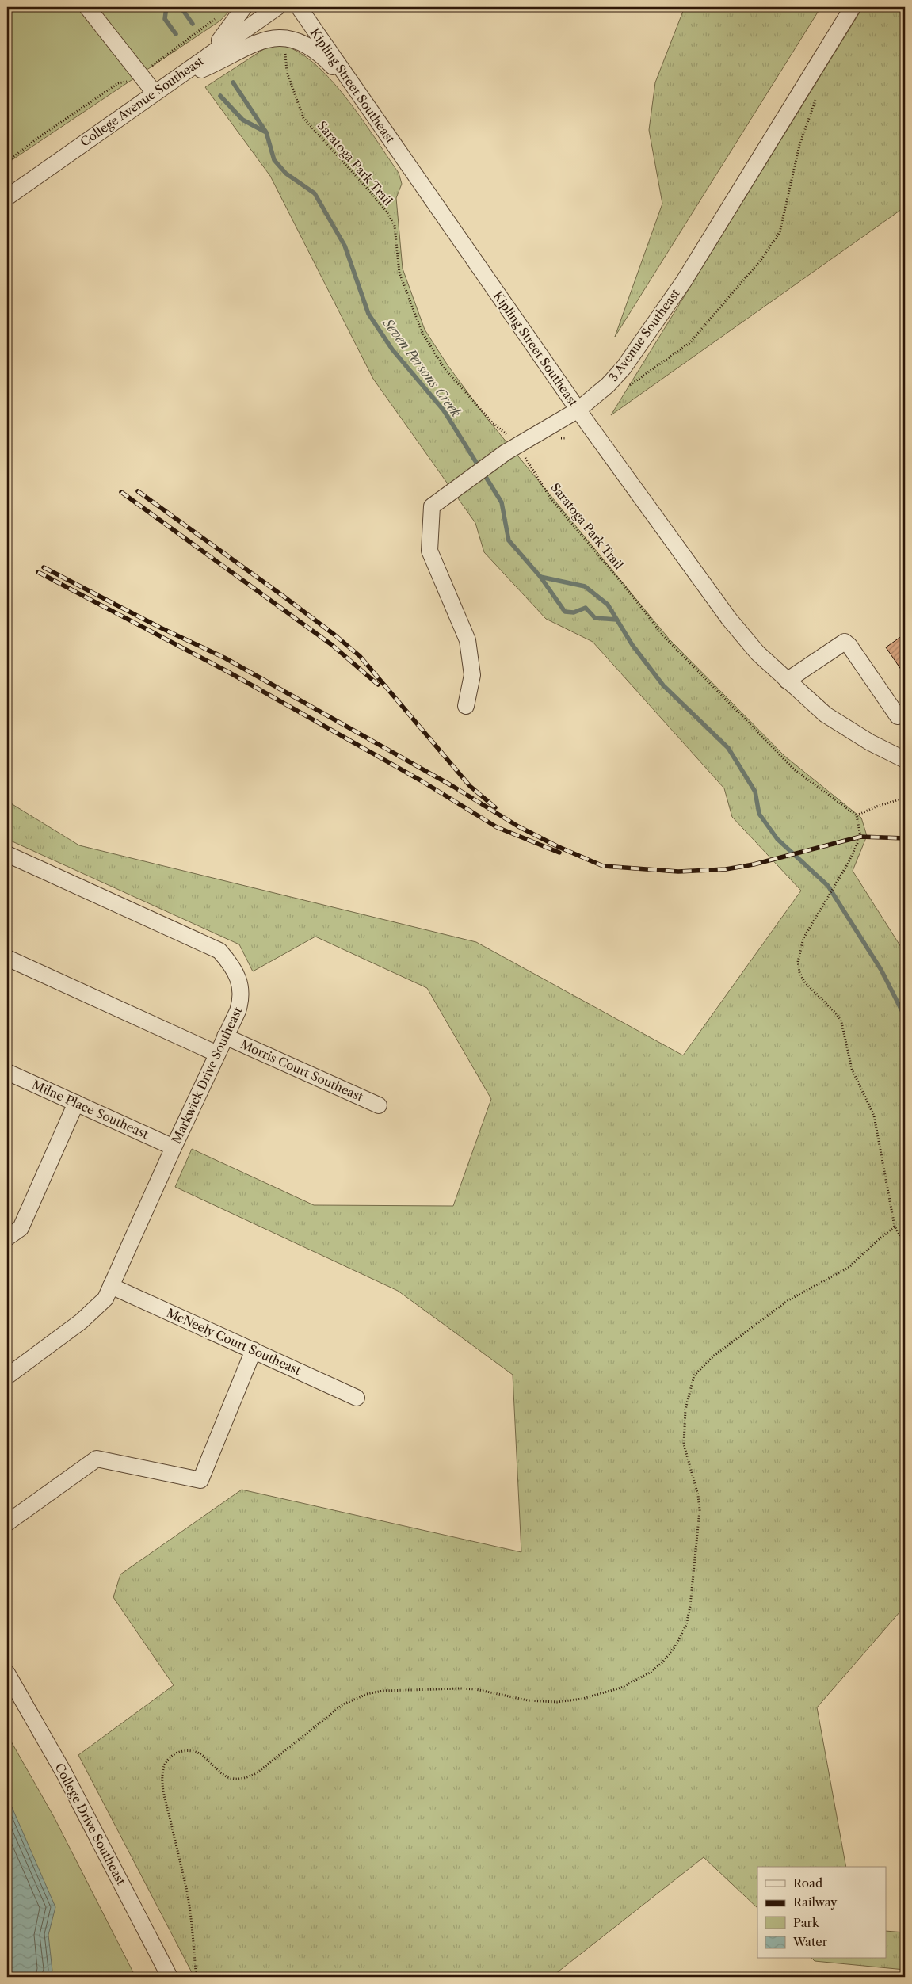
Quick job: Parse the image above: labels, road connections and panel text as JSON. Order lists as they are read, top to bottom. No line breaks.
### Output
{"streets":{"street":["Kipling Street Southeast","College Avenue Southeast","3 Avenue Southeast","Morris Court Southeast","Markwick Drive Southeast","Milne Place Southeast","McNeely Court Southeast","College Drive Southeast"],"path":["Saratoga Park Trail"]},"crossings":[["Kipling Street Southeast","3 Avenue Southeast"],["Saratoga Park Trail","3 Avenue Southeast"],["Morris Court Southeast","Markwick Drive Southeast"],["Markwick Drive Southeast","Milne Place Southeast"],["Markwick Drive Southeast","McNeely Court Southeast"]],"water":["Seven Persons Creek"],"legend":["Road","Railway","Park","Water"]}
